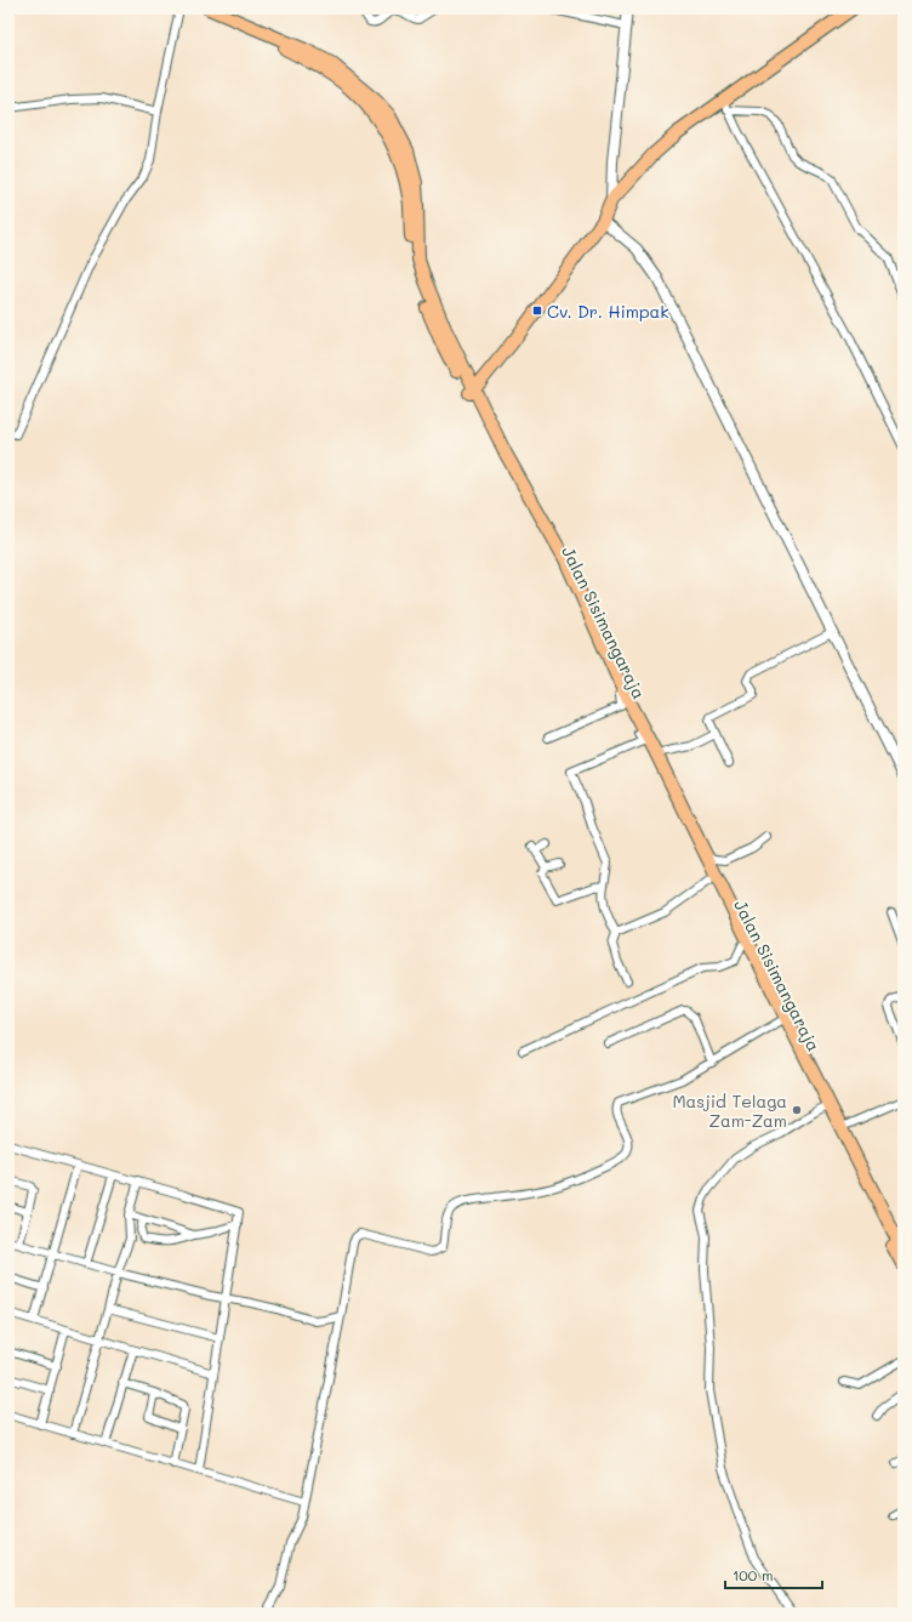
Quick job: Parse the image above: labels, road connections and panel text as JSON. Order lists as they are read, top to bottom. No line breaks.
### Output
{"streets":{"highway":["Jalan Sisimangaraja"]},"places":{"transit":["Cv. Dr. Himpak"],"other":["Masjid Telaga Zam-Zam"]},"scale_bar":"100 m"}
